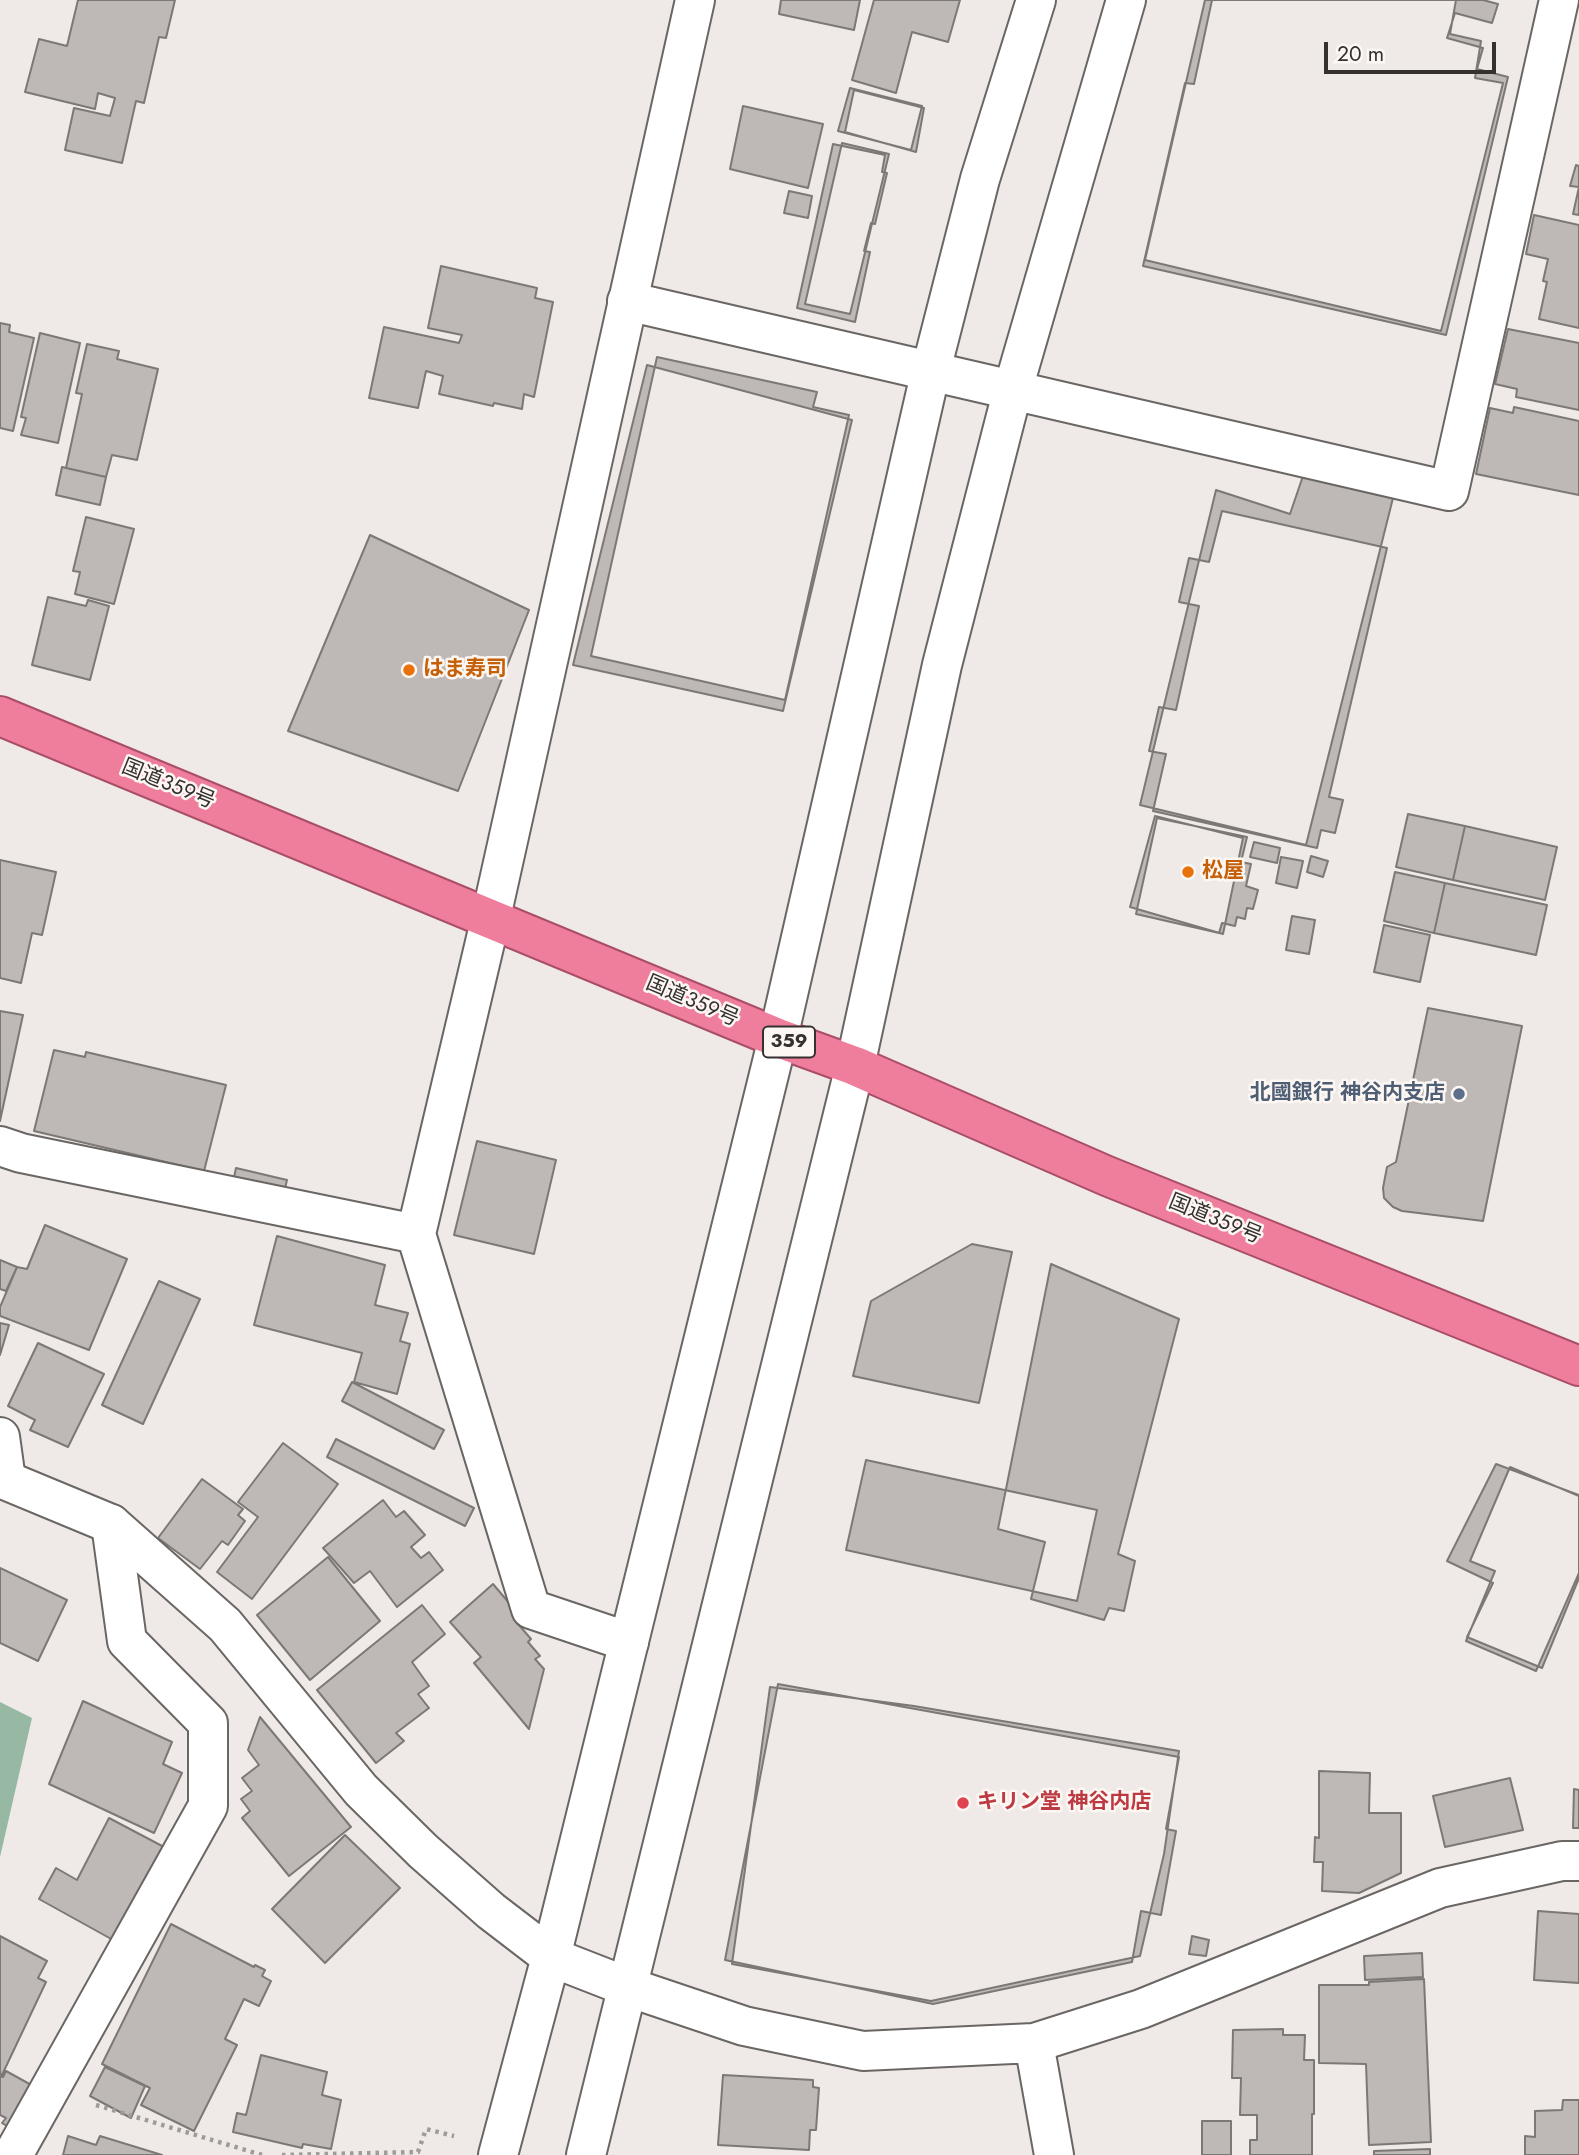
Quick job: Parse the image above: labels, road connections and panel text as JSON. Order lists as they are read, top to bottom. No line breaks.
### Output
{"streets":{"highway":["国道359号","359"]},"places":["はま寿司","松屋","北國銀行 神谷内支店","キリン堂 神谷内店"],"scale_bar":"20 m"}
